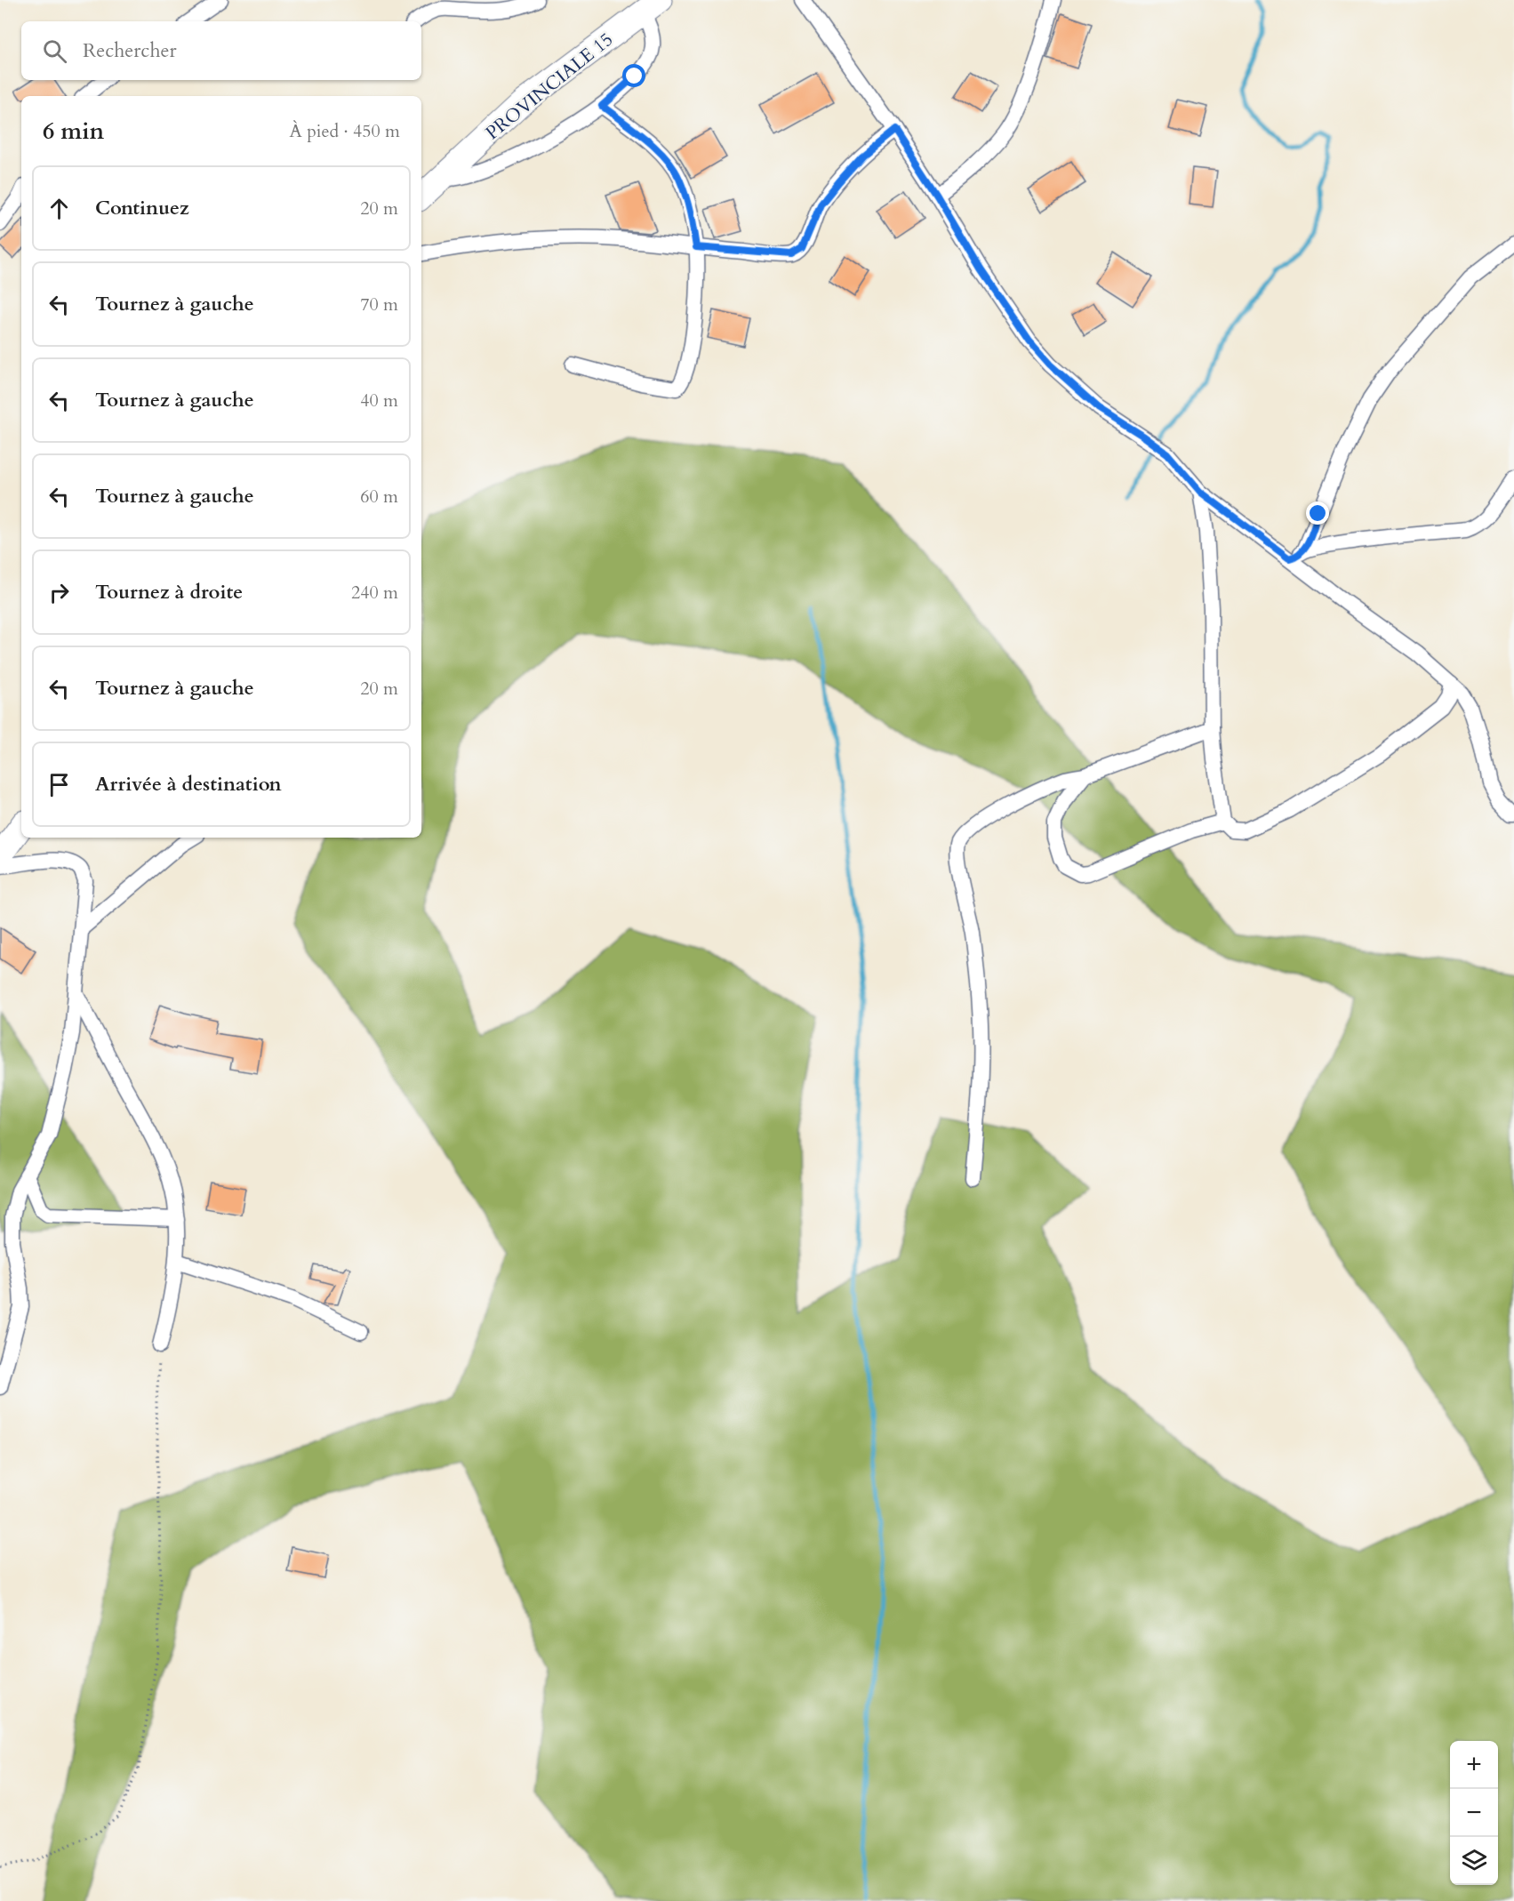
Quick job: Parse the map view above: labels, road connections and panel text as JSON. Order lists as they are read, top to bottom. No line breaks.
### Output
{"streets":{"main road":["PROVINCIALE 15"]},"page":{"search":"Rechercher","heading":["6 min","À pied · 450 m"],"list":[["Continuez","20 m"],["Tournez à gauche","70 m"],["Tournez à gauche","40 m"],["Tournez à gauche","60 m"],["Tournez à droite","240 m"],["Tournez à gauche","20 m"],"Arrivée à destination"],"map_buttons":["+","−"]}}
